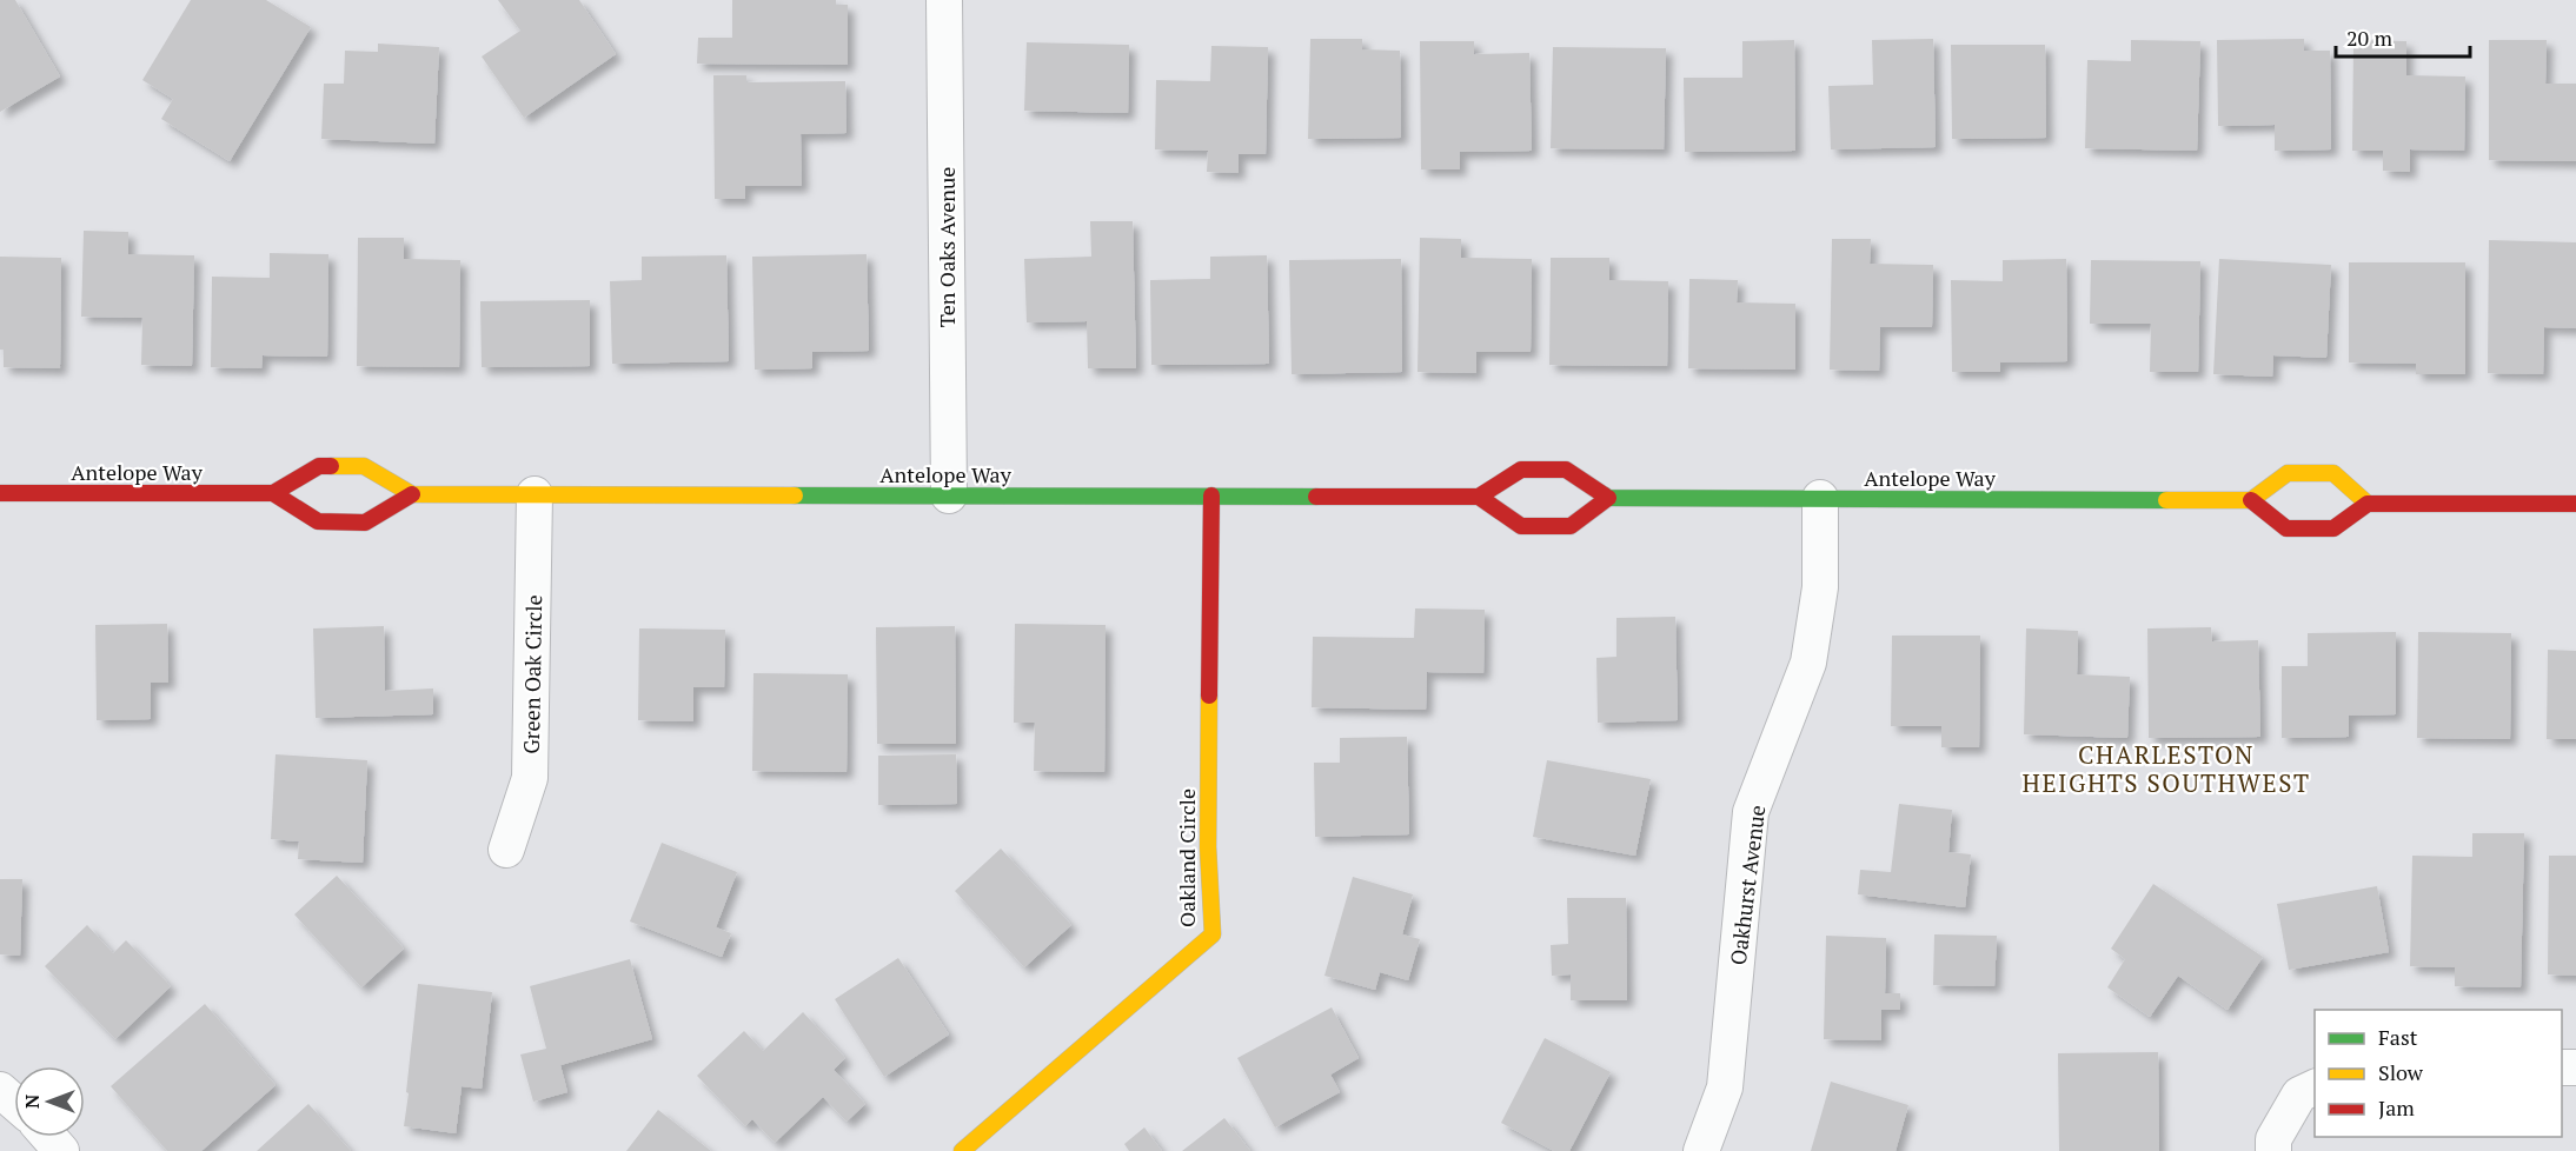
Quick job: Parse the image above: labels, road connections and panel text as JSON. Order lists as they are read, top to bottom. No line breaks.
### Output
{"streets":{"street":["Ten Oaks Avenue","Antelope Way","Green Oak Circle","Oakland Circle","Oakhurst Avenue"]},"crossings":[["Ten Oaks Avenue","Antelope Way"],["Antelope Way","Green Oak Circle"],["Antelope Way","Oakland Circle"],["Antelope Way","Oakhurst Avenue"]],"districts":["CHARLESTON HEIGHTS SOUTHWEST"],"legend":["Fast","Slow","Jam"],"scale_bar":"20 m","north":"left"}
